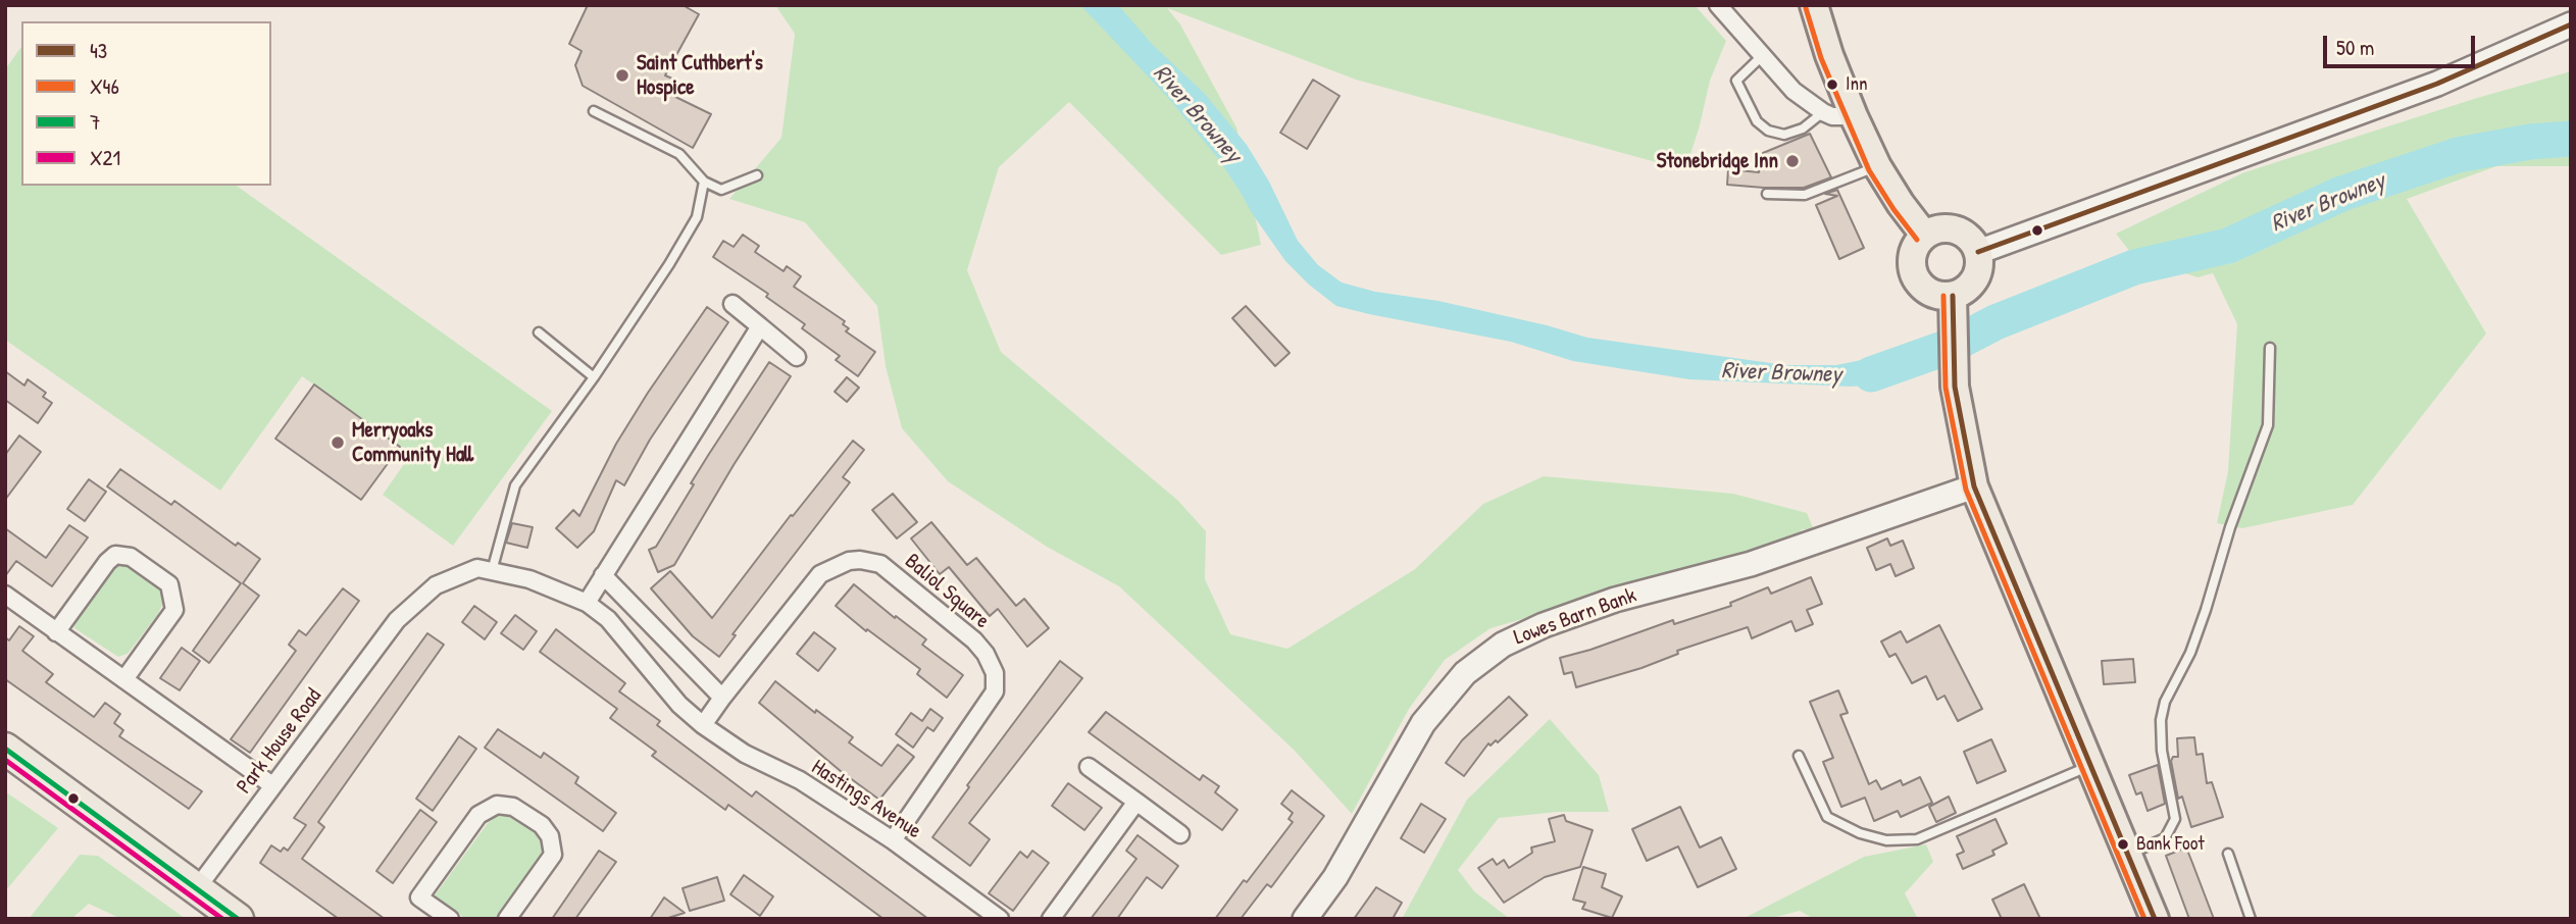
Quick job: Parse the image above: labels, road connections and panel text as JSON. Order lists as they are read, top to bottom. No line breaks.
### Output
{"streets":{"street":["Baliol Square","Lowes Barn Bank","Park House Road","Hastings Avenue"]},"crossings":[["Baliol Square","Hastings Avenue"],["Park House Road","Hastings Avenue"]],"water":["River Browney"],"places":["Saint Cuthbert's Hospice","Inn","Stonebridge Inn","Merryoaks Community Hall","Bank Foot"],"lines":["transit line X46","transit line 43","transit line 7","transit line X21"],"legend":["43","X46","7","X21"],"scale_bar":"50 m"}
